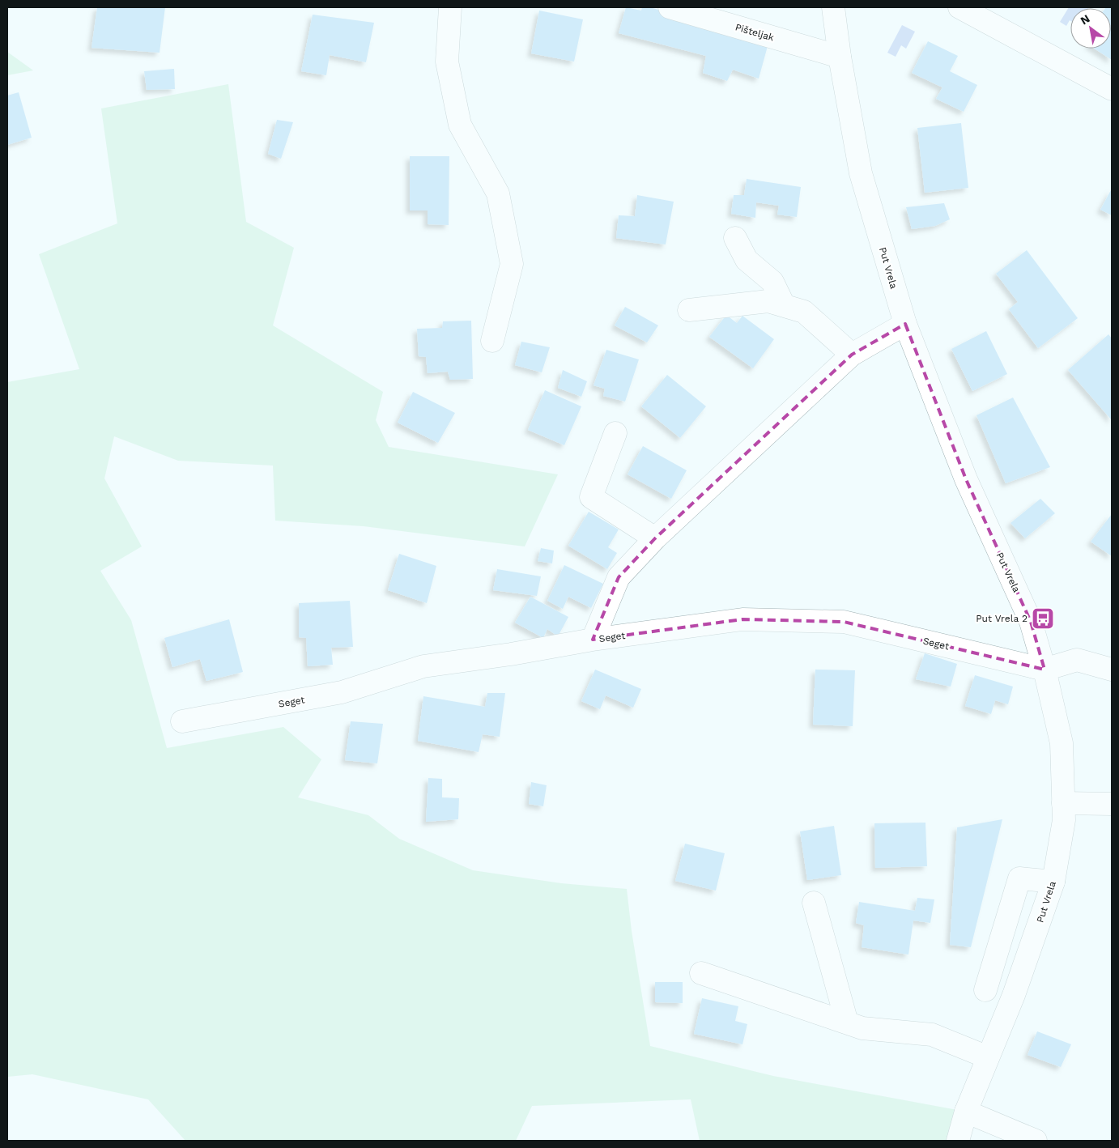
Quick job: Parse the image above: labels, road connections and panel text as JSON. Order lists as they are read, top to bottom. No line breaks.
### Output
{"streets":{"street":["Pišteljak","Put Vrela","Seget"]},"crossings":[["Pišteljak","Put Vrela"],["Put Vrela","Seget"]],"places":{"bus stop":["Put Vrela 2"]},"north":"top left"}
